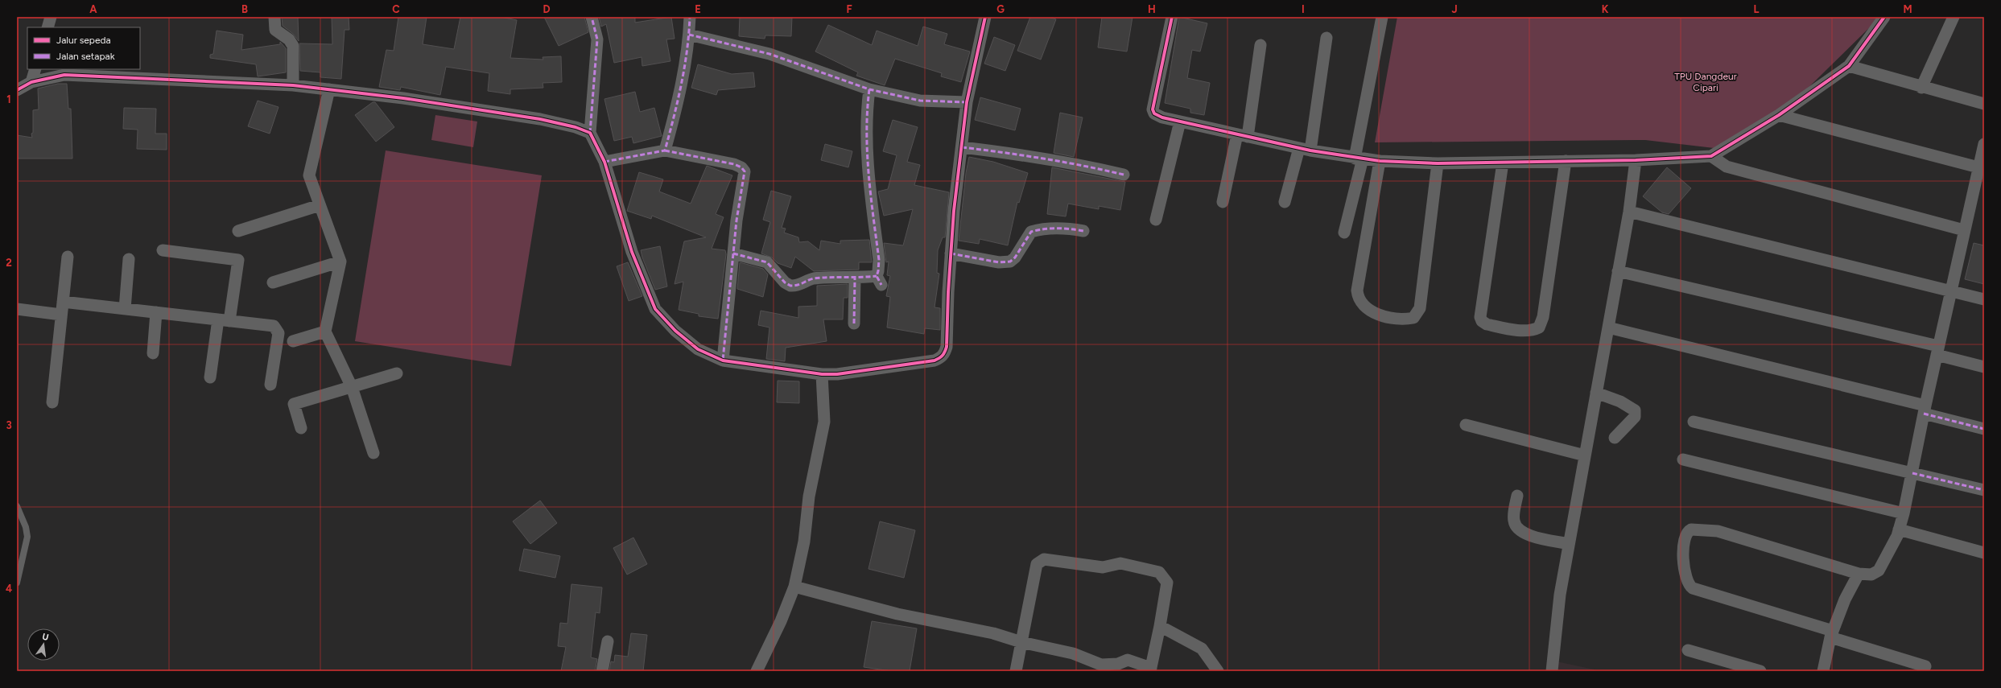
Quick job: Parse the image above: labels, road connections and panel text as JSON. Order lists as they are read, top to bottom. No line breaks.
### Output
{"parks":["TPU Dangdeur Cipari"],"legend":["Jalur sepeda","Jalan setapak"],"north":"top","grid":{"columns":["A","B","C","D","E","F","G","H","I","J","K","L","M"],"rows":["1","2","3","4"]}}
